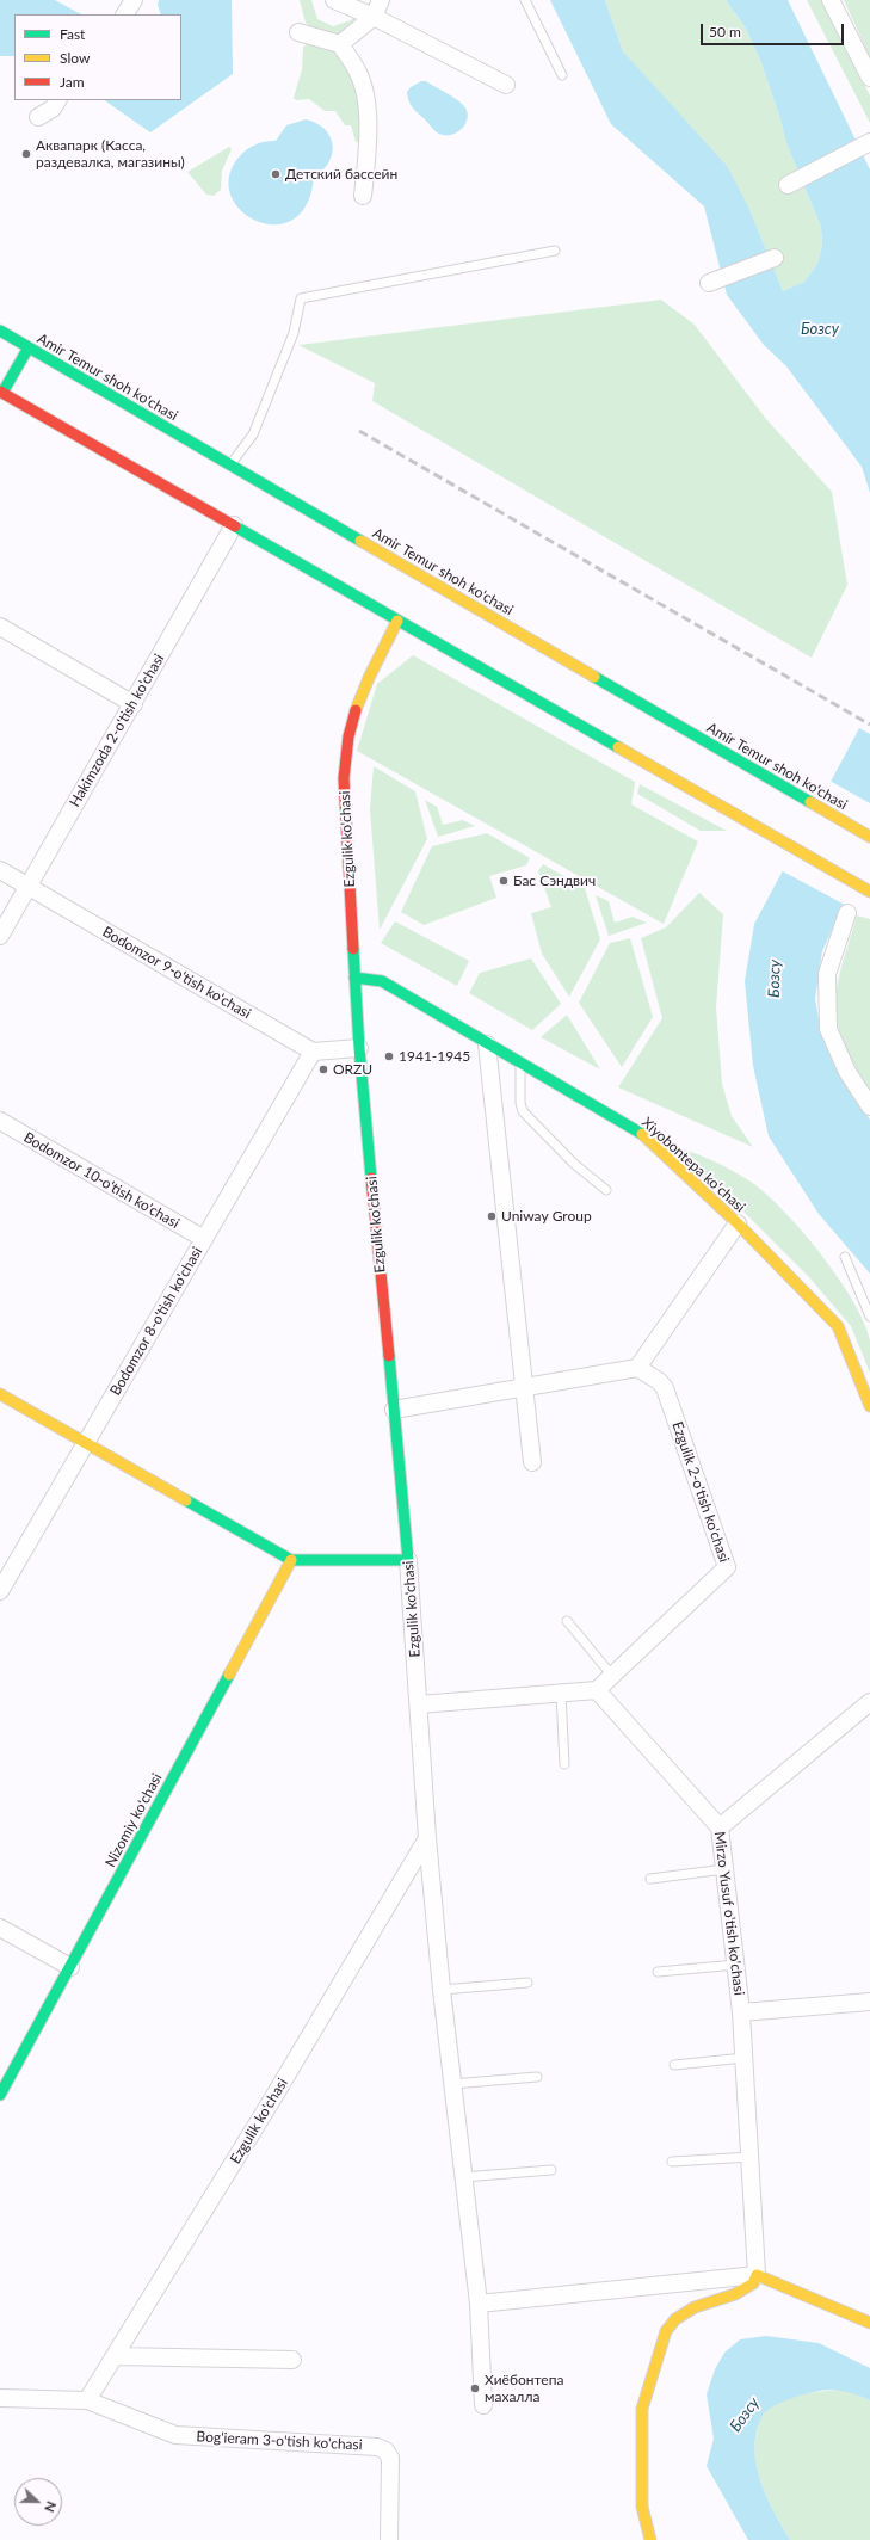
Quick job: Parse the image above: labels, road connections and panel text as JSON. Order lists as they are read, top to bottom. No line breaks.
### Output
{"streets":{"street":["Amir Temur shoh ko'chasi","Hakimzoda 2-o'tish ko'chasi","Ezgulik ko'chasi","Bodomzor 9-o'tish ko'chasi","Xiyobontepa koʻchasi","Bodomzor 10-o'tish ko'chasi","Bodomzor 8-o'tish ko'chasi","Ezgulik 2-o'tish ko'chasi","Nizomiy ko'chasi","Mirzo Yusuf o'tish ko'chasi","Bog'ieram 3-o'tish ko'chasi"]},"crossings":[["Hakimzoda 2-o'tish ko'chasi","Bodomzor 9-o'tish ko'chasi"],["Ezgulik ko'chasi","Xiyobontepa koʻchasi"],["Ezgulik ko'chasi","Bog'ieram 3-o'tish ko'chasi"],["Bodomzor 9-o'tish ko'chasi","Bodomzor 8-o'tish ko'chasi"],["Bodomzor 10-o'tish ko'chasi","Bodomzor 8-o'tish ko'chasi"],["Ezgulik 2-o'tish ko'chasi","Mirzo Yusuf o'tish ko'chasi"]],"water":["Бозсу"],"places":["Аквапарк (Касса, раздевалка, магазины)","Детский бассейн","Бас Сэндвич","1941-1945","ORZU","Uniway Group","Хиёбонтепа махалла"],"legend":["Fast","Slow","Jam"],"scale_bar":"50 m","north":"right"}
